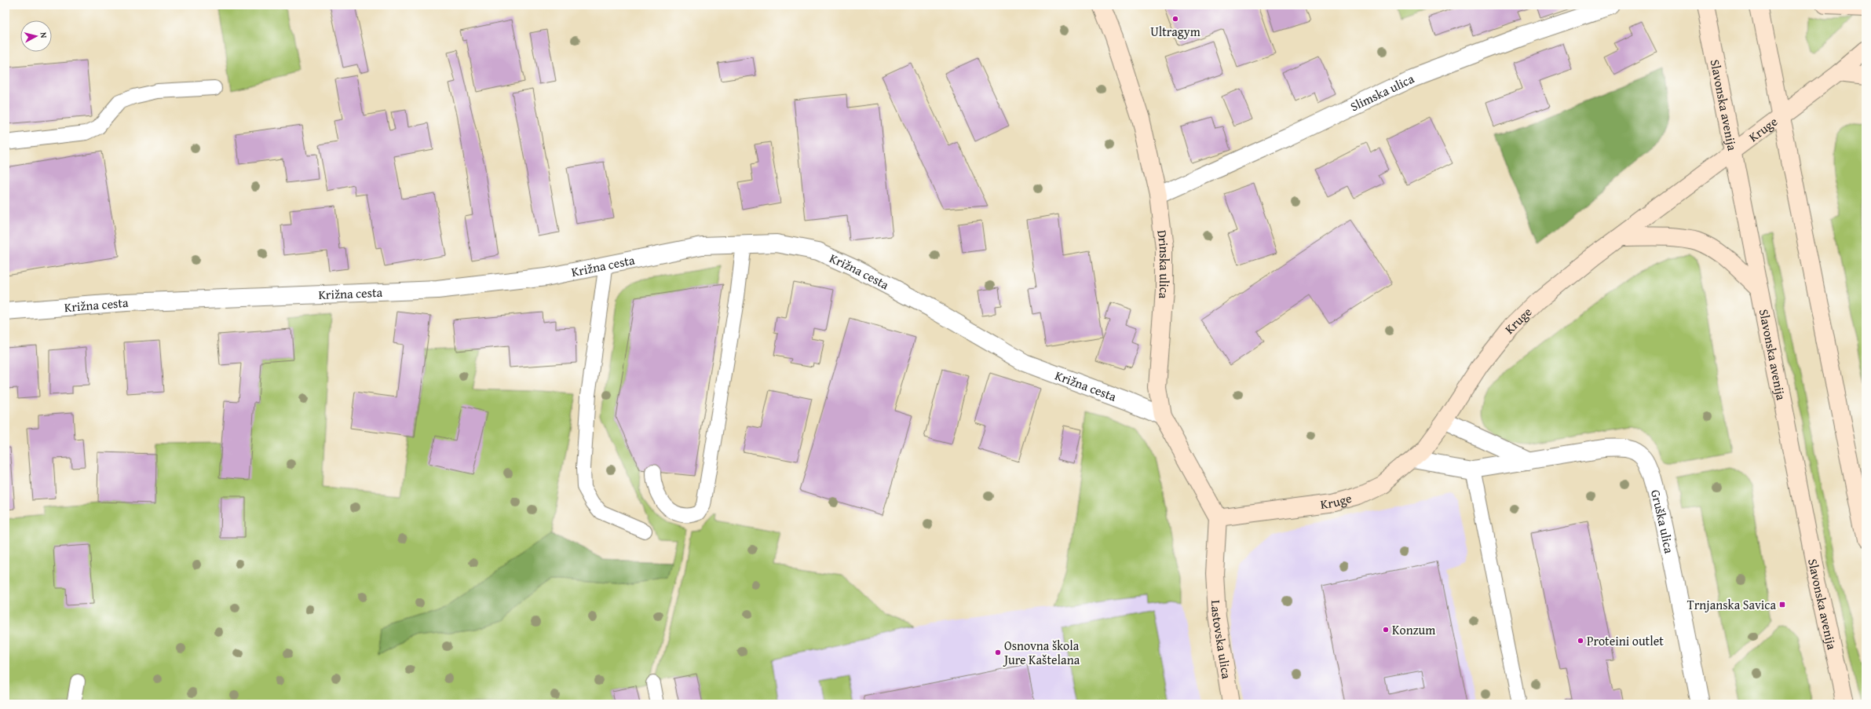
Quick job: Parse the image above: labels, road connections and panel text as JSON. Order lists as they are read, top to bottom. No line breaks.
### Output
{"streets":{"street":["Slimska ulica","Slavonska avenija","Kruge","Drinska ulica","Križna cesta","Gruška ulica","Lastovska ulica"]},"crossings":[["Slimska ulica","Drinska ulica"],["Slavonska avenija","Kruge"],["Kruge","Drinska ulica"],["Kruge","Gruška ulica"],["Kruge","Lastovska ulica"],["Drinska ulica","Križna cesta"],["Drinska ulica","Lastovska ulica"]],"places":{"other":["Ultragym","Konzum","Proteini outlet","Osnovna škola Jure Kaštelana"],"transit":["Trnjanska Savica"]},"north":"right"}
